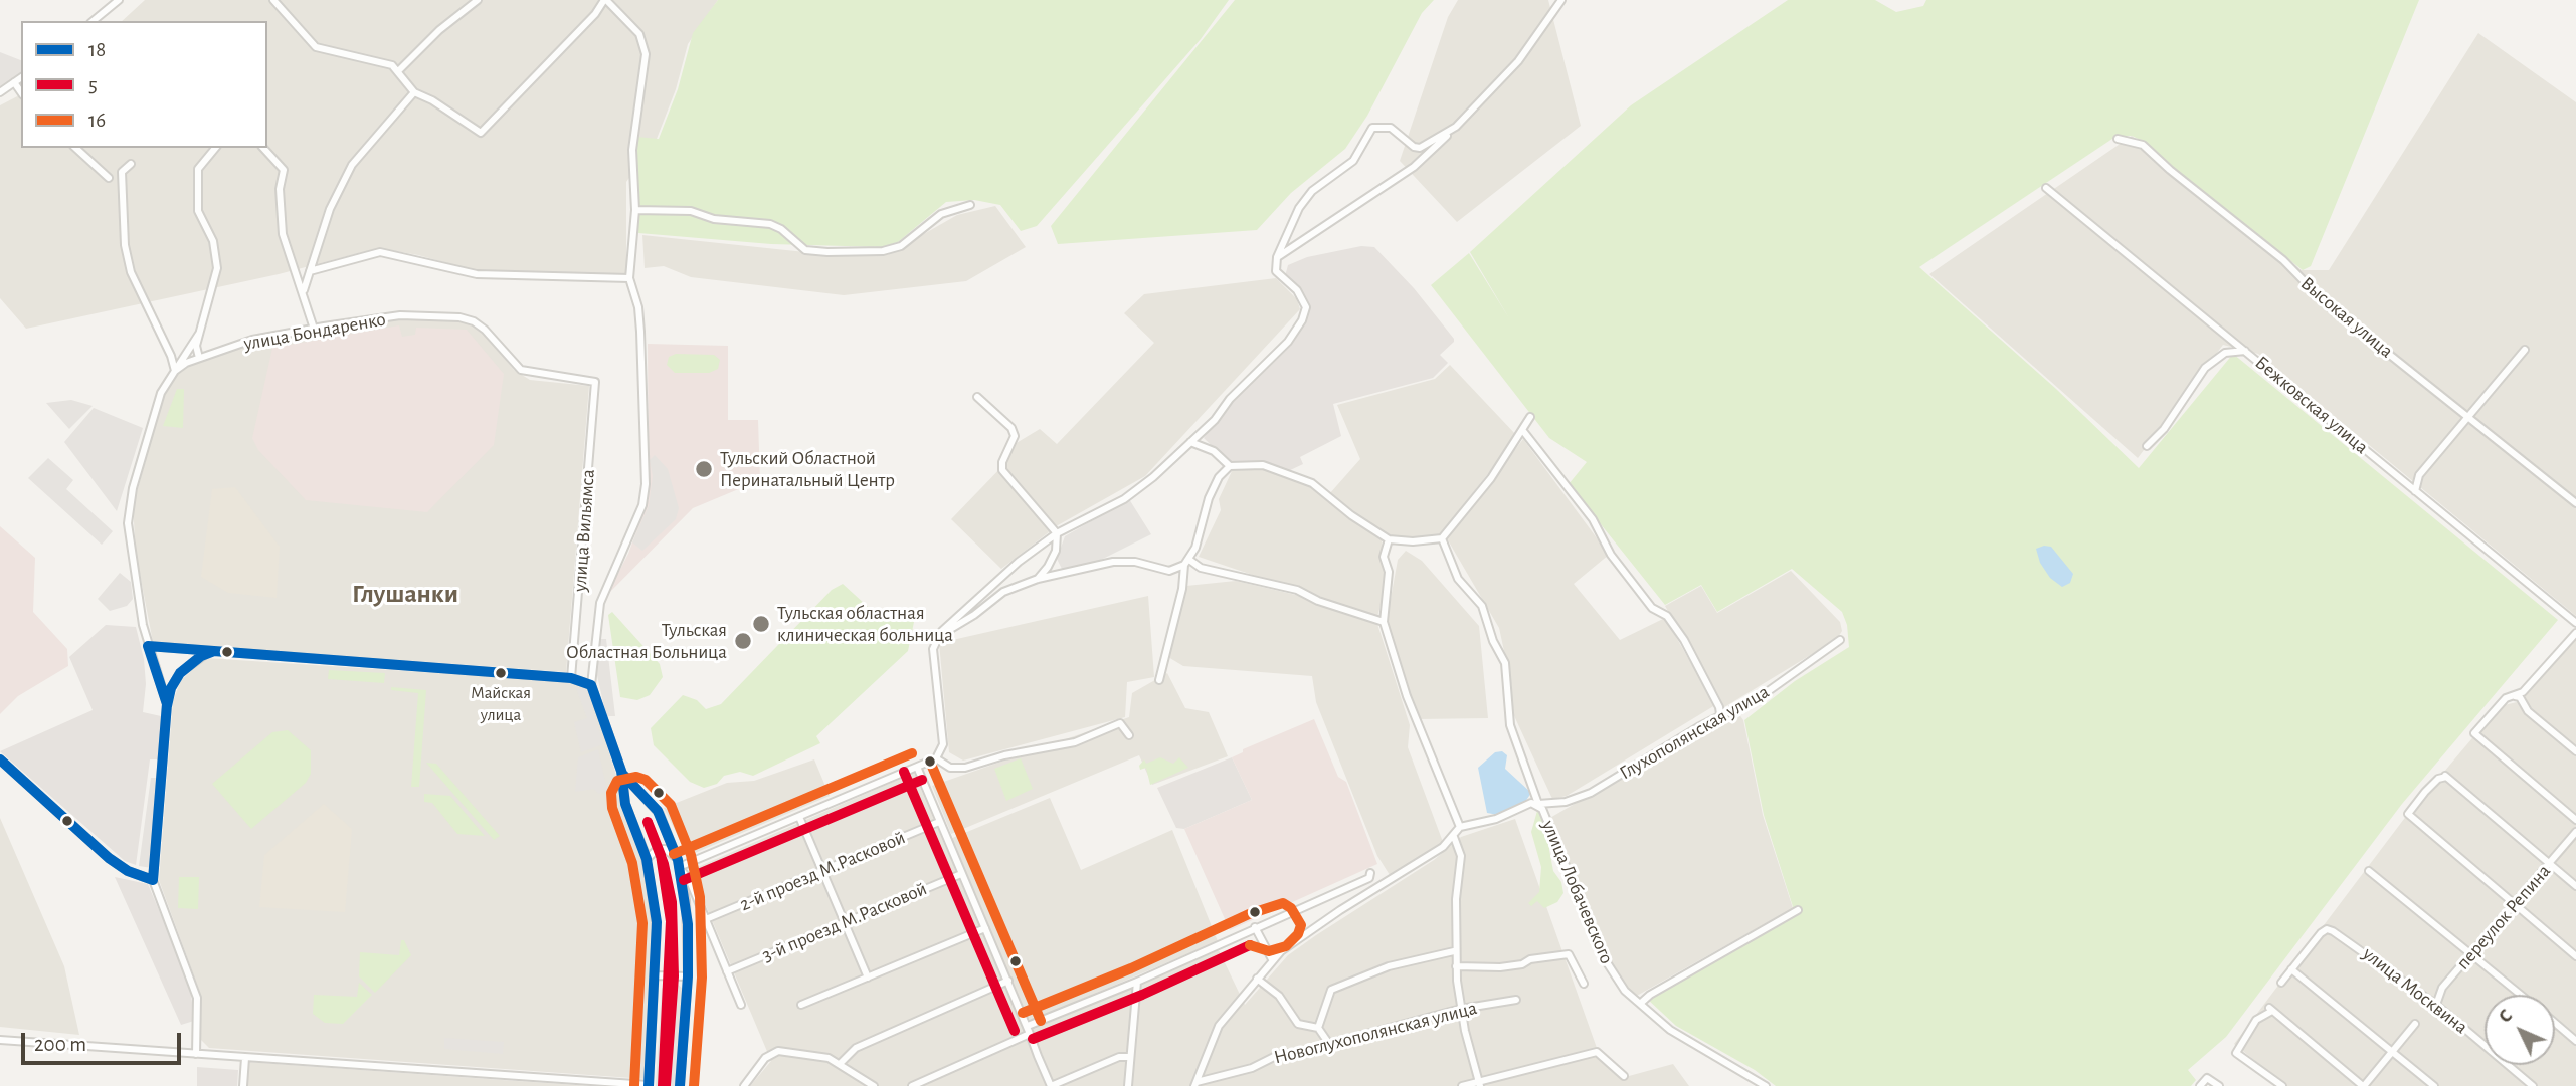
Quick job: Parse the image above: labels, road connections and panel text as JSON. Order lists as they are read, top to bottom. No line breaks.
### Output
{"streets":{"street":["Высокая улица","улица Бондаренко","Бежковская улица","улица Вильямса","Глухополянская улица","2-й проезд М.Расковой","улица Лобачевского","переулок Репина","3-й проезд М.Расковой","улица Москвина","Новоглухополянская улица"]},"crossings":[["улица Бондаренко","улица Вильямса"],["Глухополянская улица","улица Лобачевского"],["переулок Репина","улица Москвина"]],"districts":["Глушанки"],"places":["Тульский Областной Перинатальный Центр","Тульская областная клиническая больница","Тульская Областная Больница","Майская улица"],"lines":["transit line 18","transit line 16","transit line 5"],"legend":["18","5","16"],"scale_bar":"200 m","north":"top left"}
